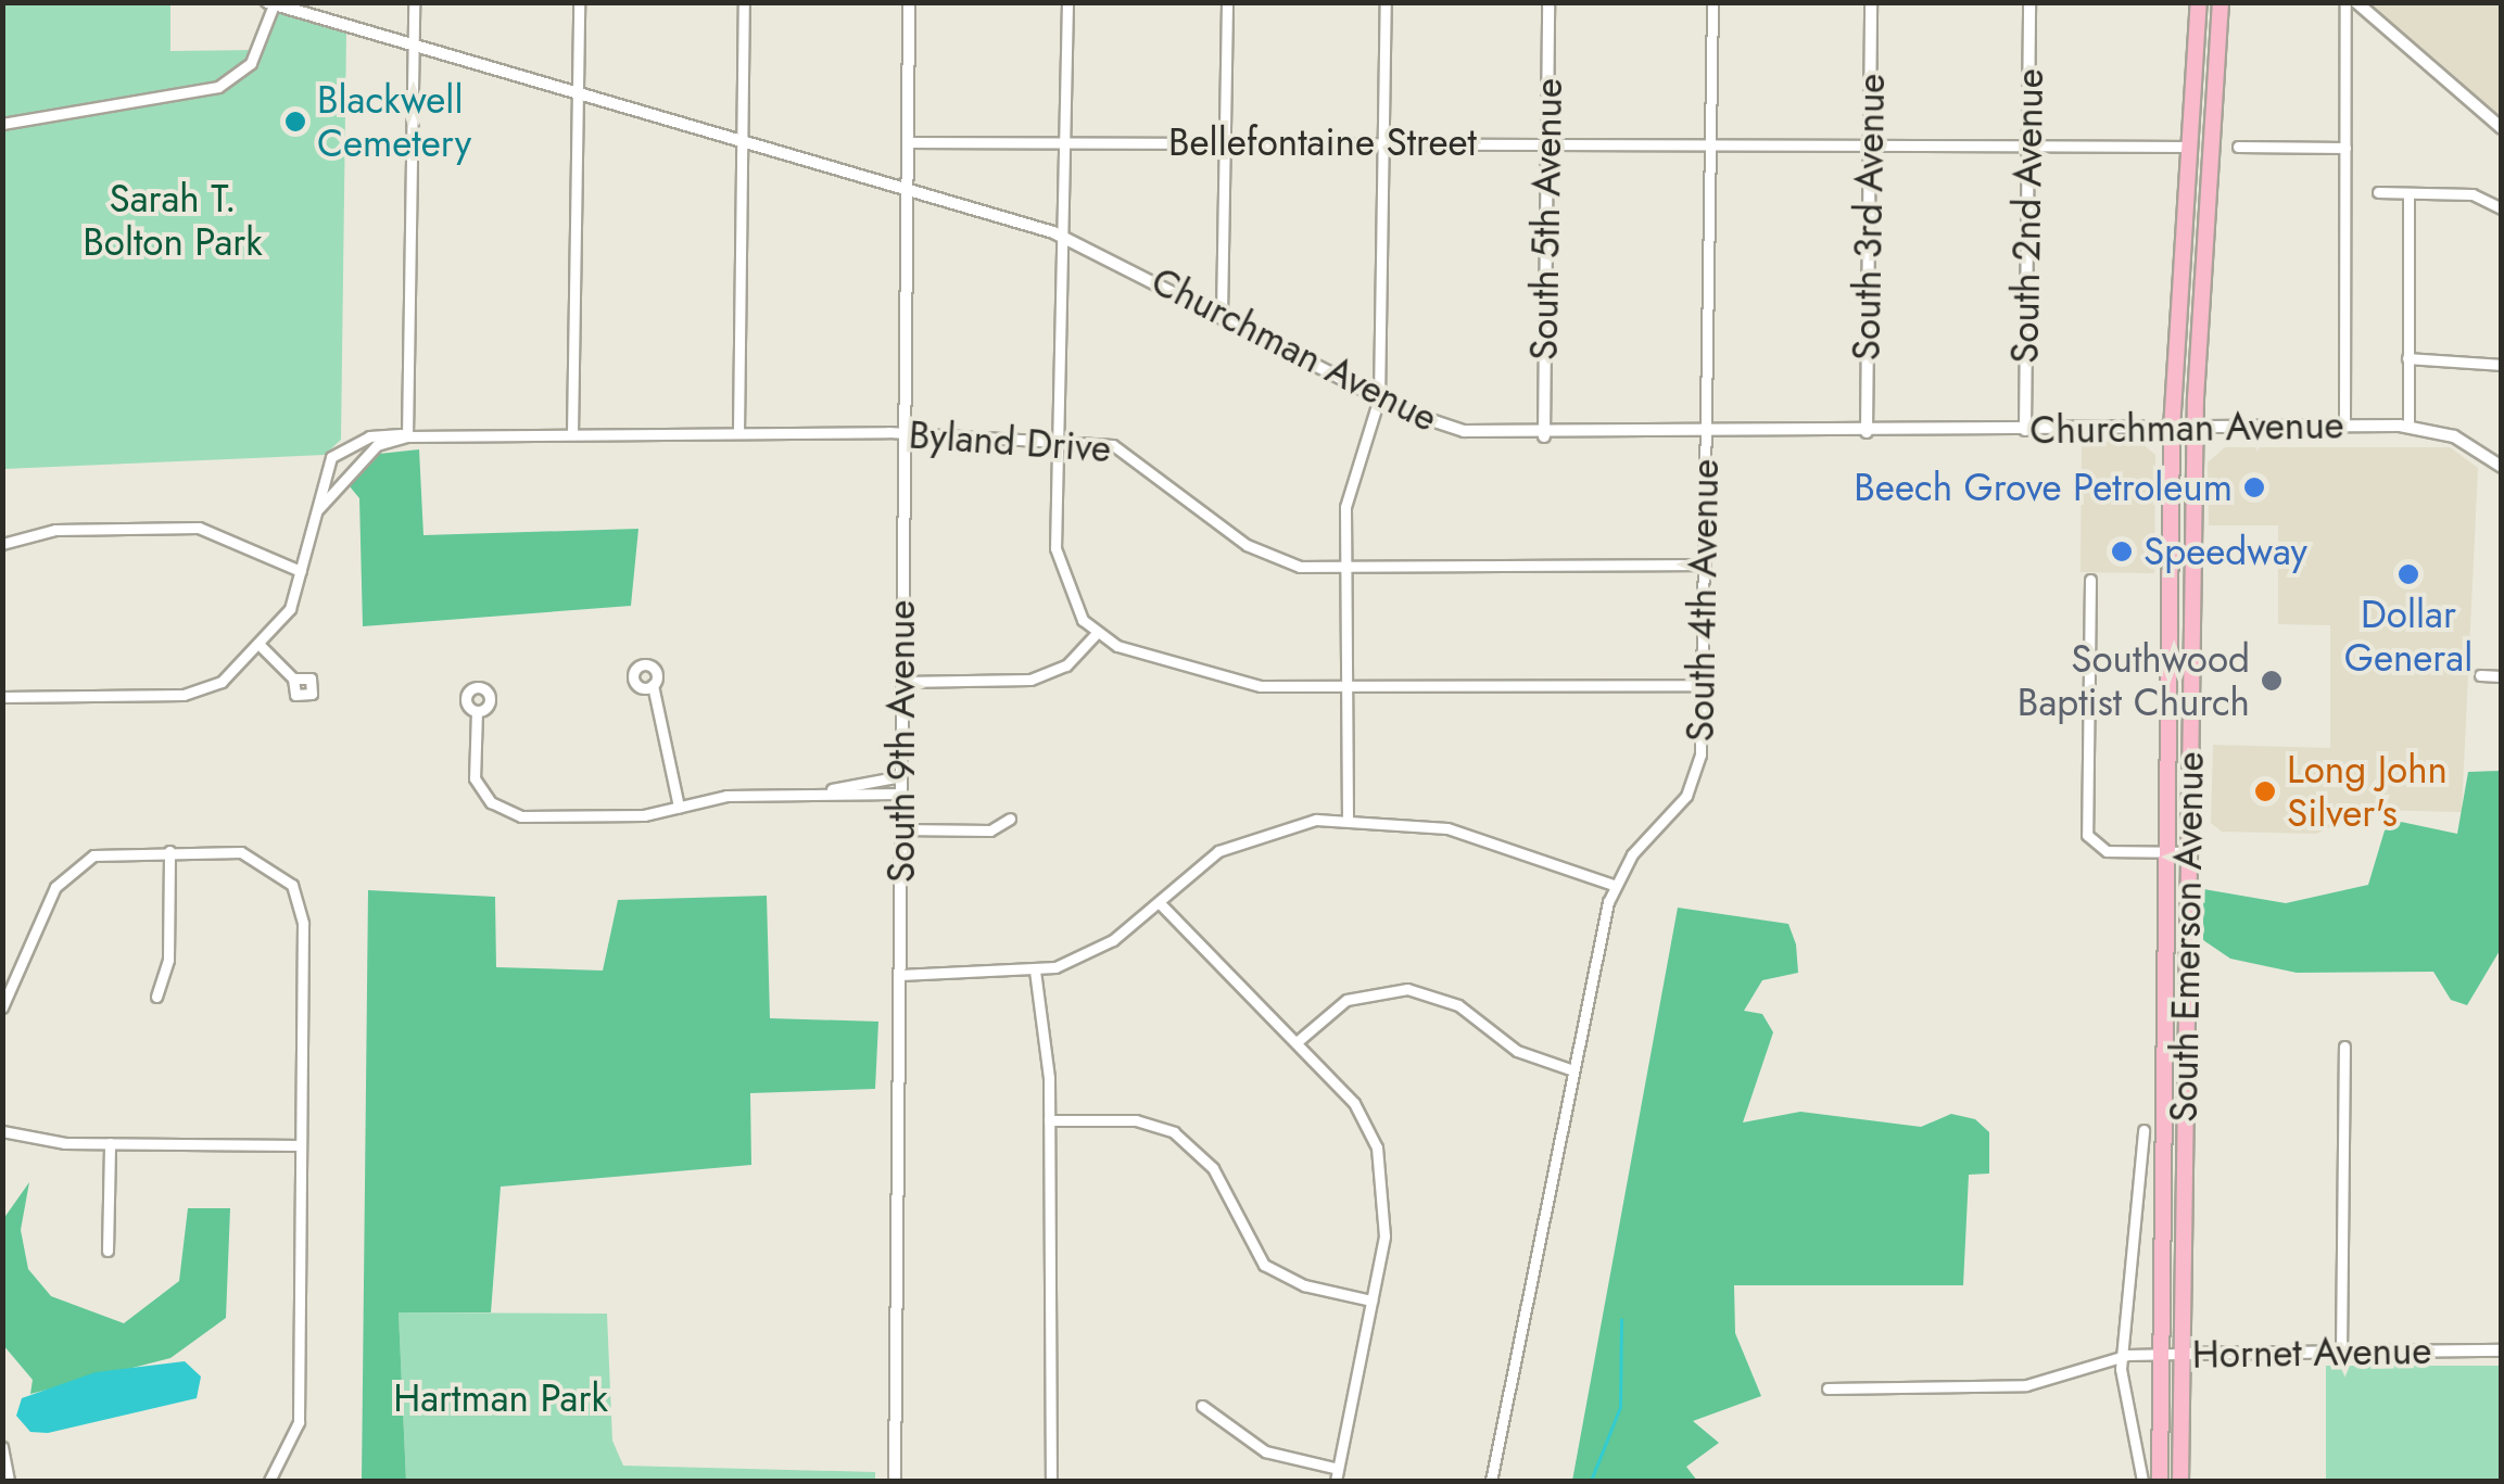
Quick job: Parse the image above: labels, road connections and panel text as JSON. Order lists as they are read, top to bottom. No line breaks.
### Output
{"streets":{"main road":["South Emerson Avenue"],"street":["Bellefontaine Street","South 2nd Avenue","South 3rd Avenue","South 5th Avenue","Churchman Avenue","Byland Drive","South 4th Avenue","South 9th Avenue","Hornet Avenue"]},"crossings":[["Bellefontaine Street","South 2nd Avenue"],["Bellefontaine Street","South 3rd Avenue"],["Bellefontaine Street","South 5th Avenue"],["Bellefontaine Street","South 4th Avenue"],["Bellefontaine Street","South 9th Avenue"],["Bellefontaine Street","South Emerson Avenue"],["South 2nd Avenue","Churchman Avenue"],["South 3rd Avenue","Churchman Avenue"],["South 5th Avenue","Churchman Avenue"],["Churchman Avenue","South 4th Avenue"],["Churchman Avenue","South 9th Avenue"],["Churchman Avenue","South Emerson Avenue"],["Byland Drive","South 4th Avenue"],["Byland Drive","South 9th Avenue"],["South Emerson Avenue","Hornet Avenue"]],"parks":["Sarah T. Bolton Park","Hartman Park"],"places":["Blackwell Cemetery","Beech Grove Petroleum","Speedway","Dollar General","Southwood Baptist Church","Long John Silver's"]}
